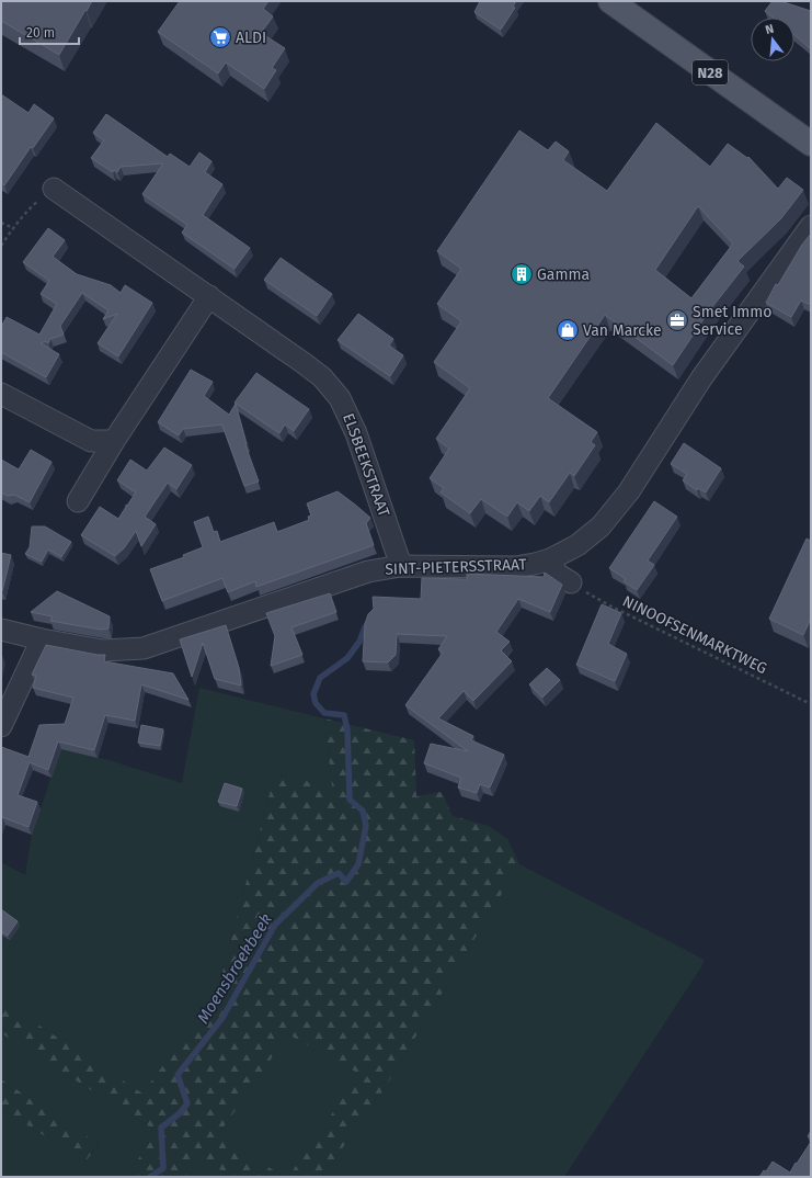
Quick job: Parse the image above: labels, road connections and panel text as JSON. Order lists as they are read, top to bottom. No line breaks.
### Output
{"streets":{"main road":["N28"],"street":["ELSBEEKSTRAAT","SINT-PIETERSSTRAAT"],"path":["NINOOFSENMARKTWEG"]},"crossings":[["ELSBEEKSTRAAT","SINT-PIETERSSTRAAT"]],"water":["Moensbroekbeek"],"places":{"supermarket":["ALDI"],"building":["Gamma"],"office":["Smet Immo Service"],"shop":["Van Marcke"]},"scale_bar":"20 m","north":"top"}
